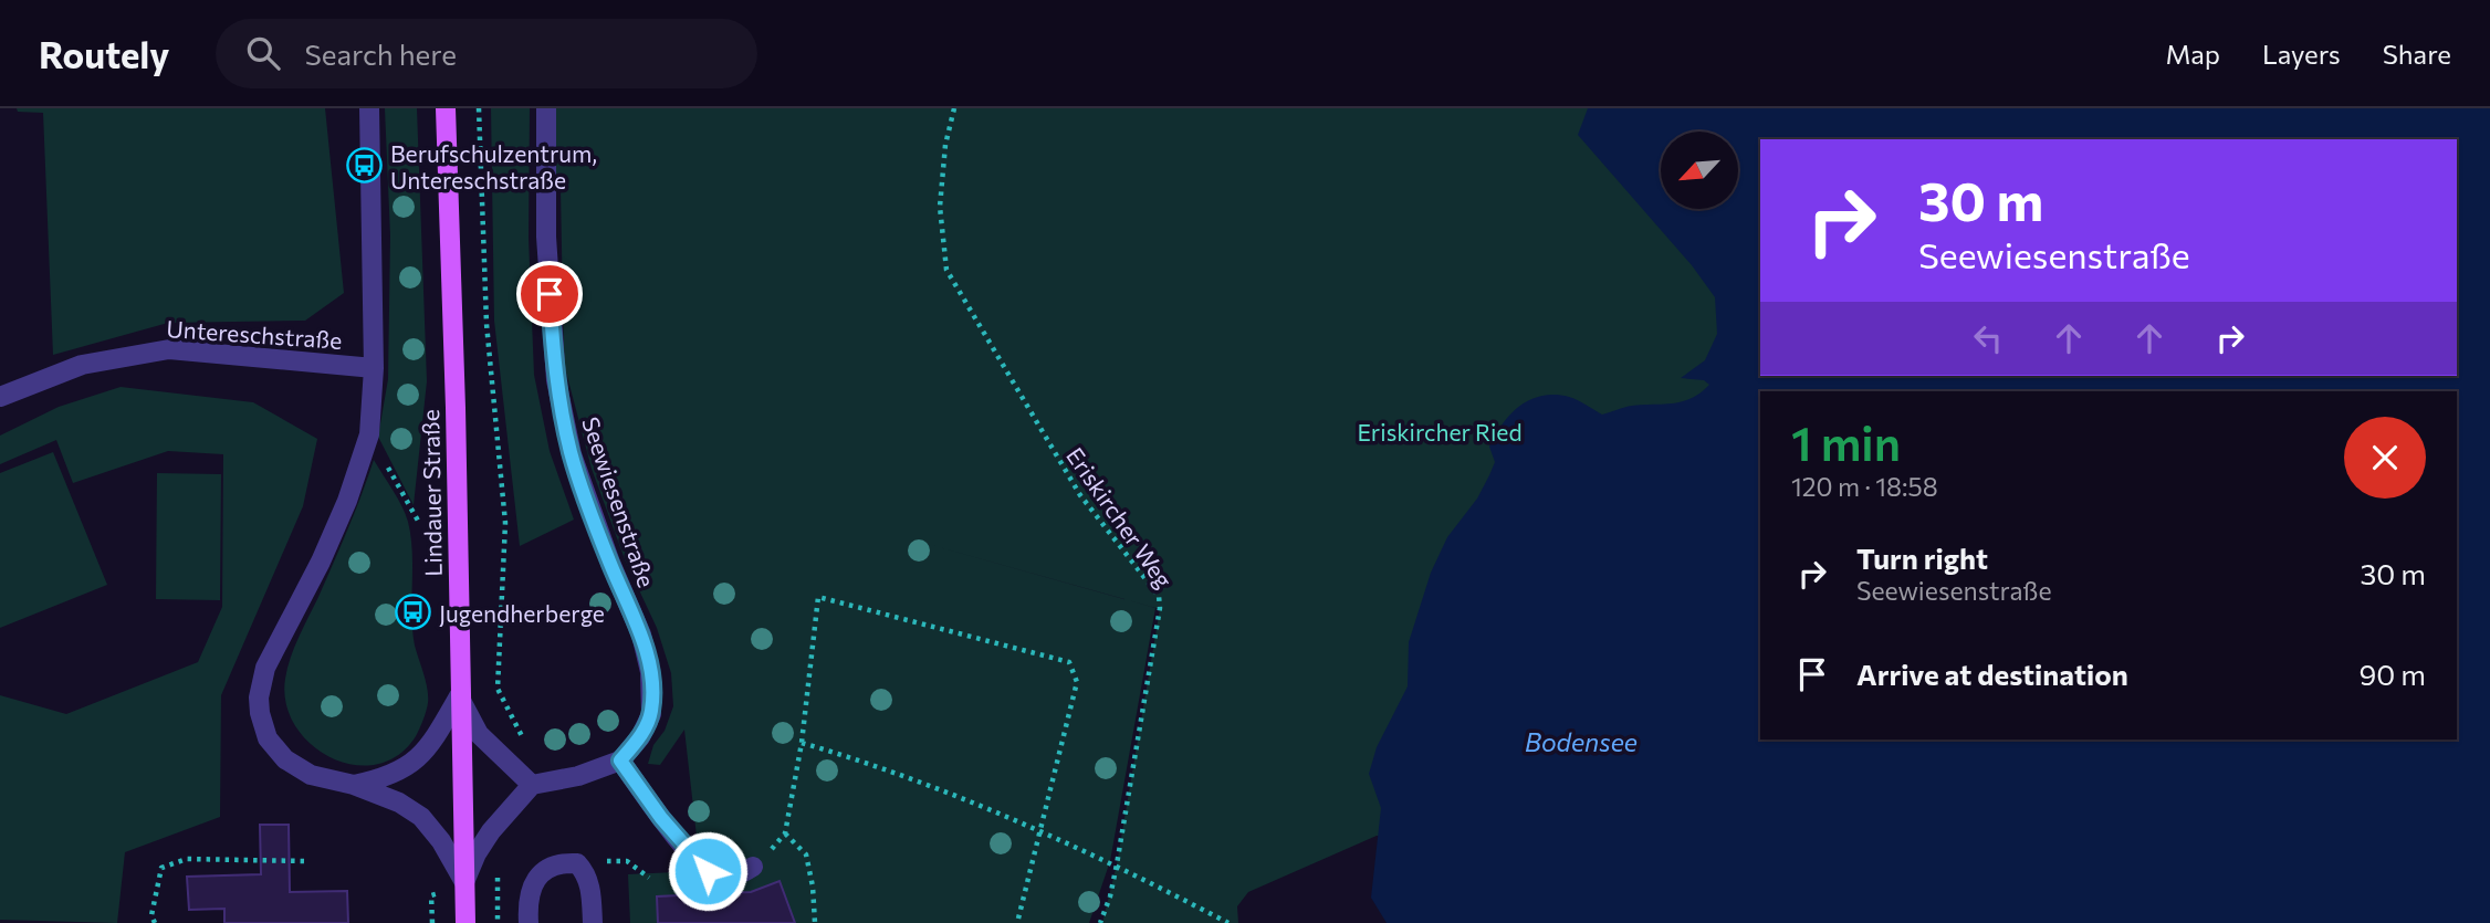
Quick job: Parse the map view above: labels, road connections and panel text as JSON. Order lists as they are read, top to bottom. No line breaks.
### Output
{"streets":{"main road":["Lindauer Straße"],"street":["Untereschstraße","Seewiesenstraße"],"path":["Eriskircher Weg"]},"water":["Bodensee"],"parks":["Eriskircher Ried"],"places":{"bus stop":["Berufschulzentrum, Untereschstraße","Jugendherberge"]},"north":"bottom left","page":{"header":"Routely","search":"Search here","nav":["Map","Layers","Share"],"turn":["30 m","Seewiesenstraße"],"heading":["1 min","120 m · 18:58"],"list":[{"name":"Turn right","note":"Seewiesenstraße","value":"30 m"},{"name":"Arrive at destination","value":"90 m"}]}}
